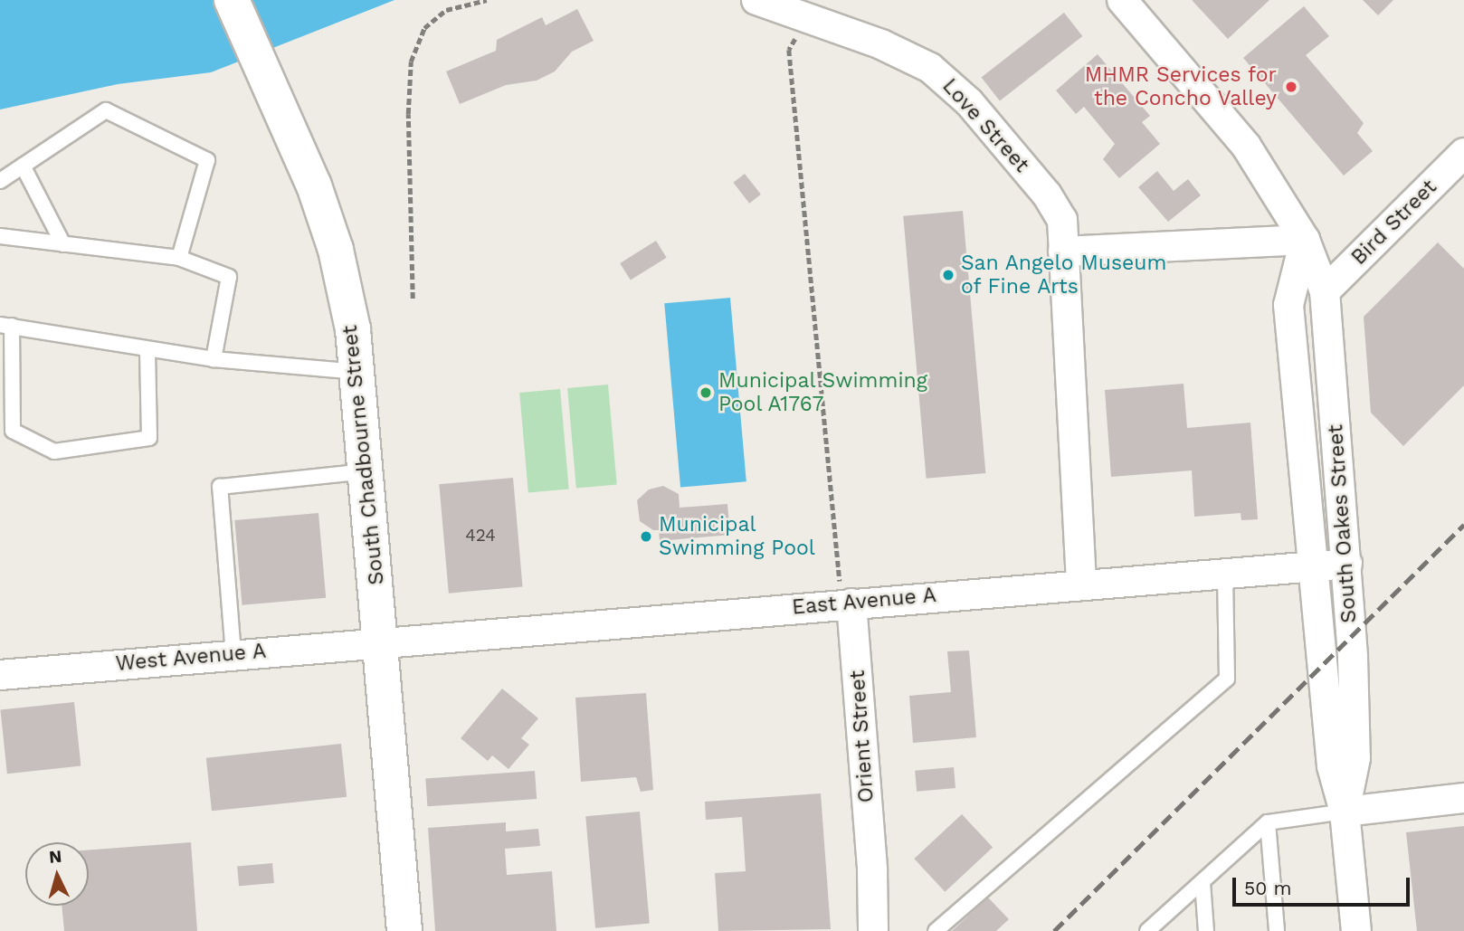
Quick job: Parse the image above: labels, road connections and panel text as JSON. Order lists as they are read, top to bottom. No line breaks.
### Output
{"streets":{"main road":["South Chadbourne Street"],"street":["Love Street","Bird Street","South Oakes Street","East Avenue A","West Avenue A","Orient Street"]},"crossings":[["Love Street","East Avenue A"],["Bird Street","South Oakes Street"],["South Chadbourne Street","East Avenue A"],["South Chadbourne Street","West Avenue A"],["South Oakes Street","East Avenue A"],["East Avenue A","West Avenue A"],["East Avenue A","Orient Street"]],"places":["MHMR Services for the Concho Valley","San Angelo Museum of Fine Arts","Municipal Swimming Pool A1767","Municipal Swimming Pool"],"house_numbers":["424"],"scale_bar":"50 m","north":"top"}
